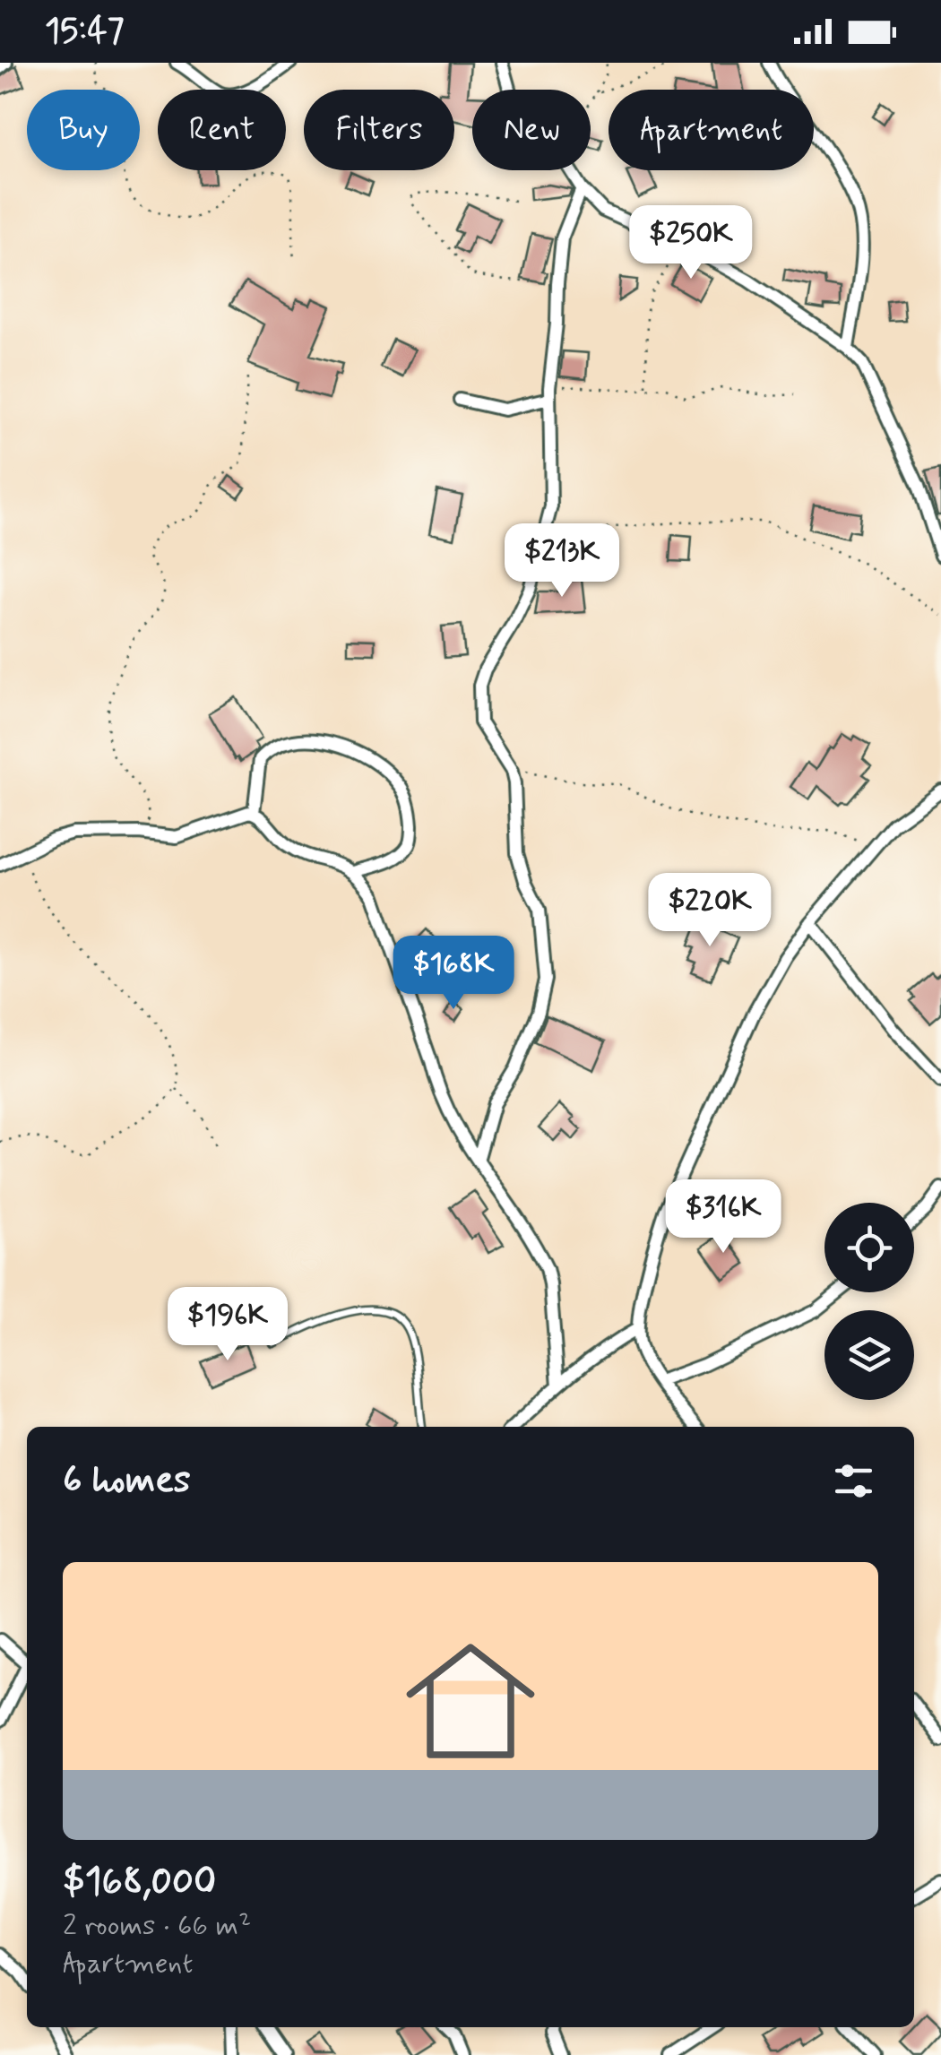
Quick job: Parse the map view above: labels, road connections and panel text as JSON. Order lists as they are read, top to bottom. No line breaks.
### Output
{"page":{"status":"15:47","chip":["Buy","Rent","Filters","New","Apartment"],"price":["$250K","$213K","$220K","$168K","$316K","$196K"],"heading":"6 homes","list":[{"name":"$168,000","note":"2 rooms · 66 m² · Apartment"}]}}
